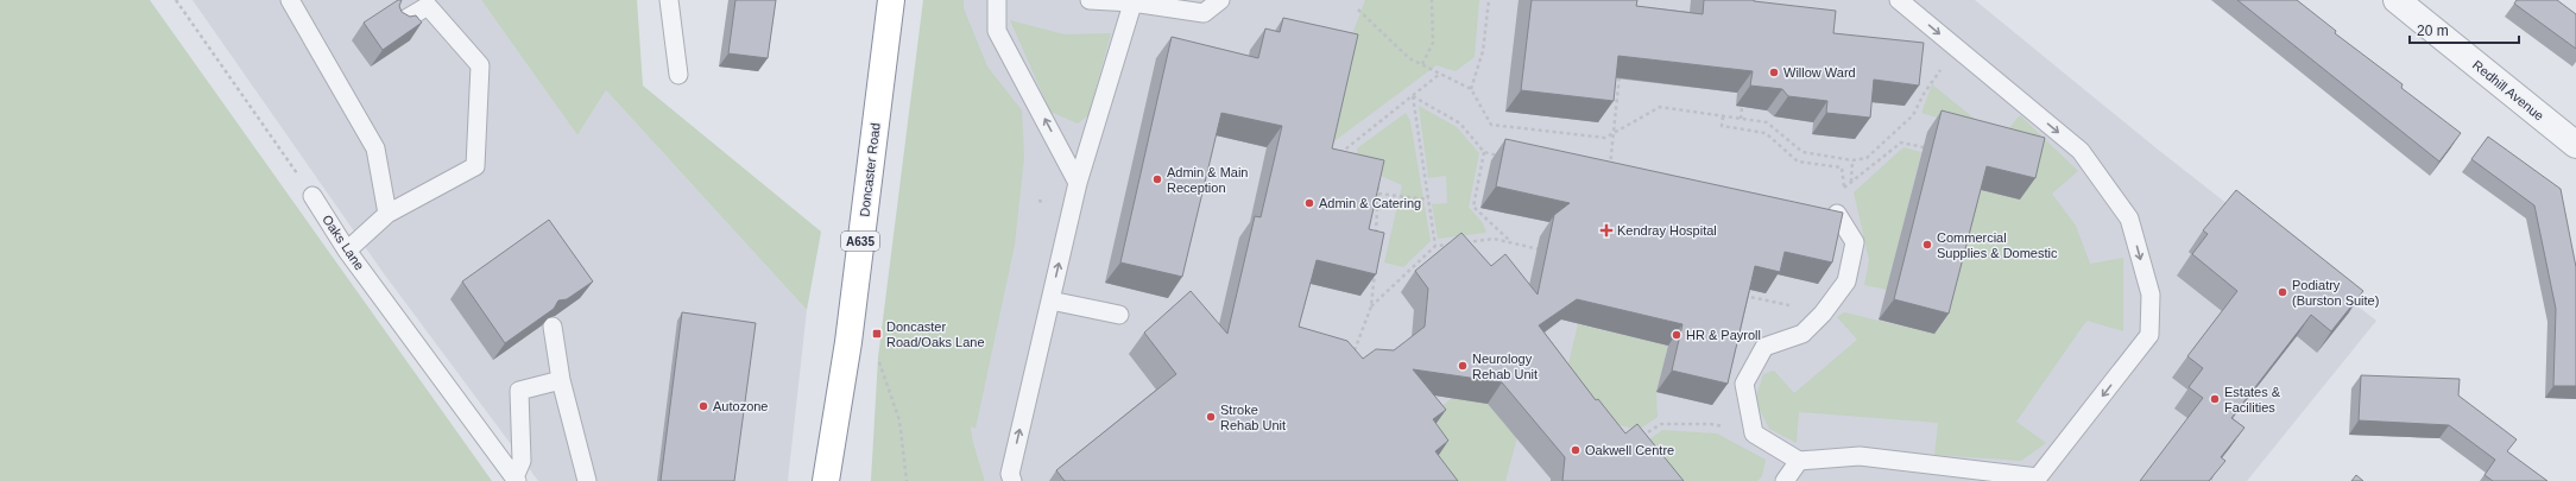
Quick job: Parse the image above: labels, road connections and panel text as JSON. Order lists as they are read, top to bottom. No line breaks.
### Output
{"streets":{"highway":["Doncaster Road","A635"],"street":["Redhill Avenue"],"lane":["Oaks Lane"]},"places":{"other":["Willow Ward","Admin & Main Reception","Admin & Catering","Commercial Supplies & Domestic","Podiatry (Burston Suite)","HR & Payroll","Neurology Rehab Unit","Estates & Facilities","Autozone","Stroke Rehab Unit","Oakwell Centre"],"health":["Kendray Hospital"],"transit":["Doncaster Road/Oaks Lane"]},"scale_bar":"20 m"}
